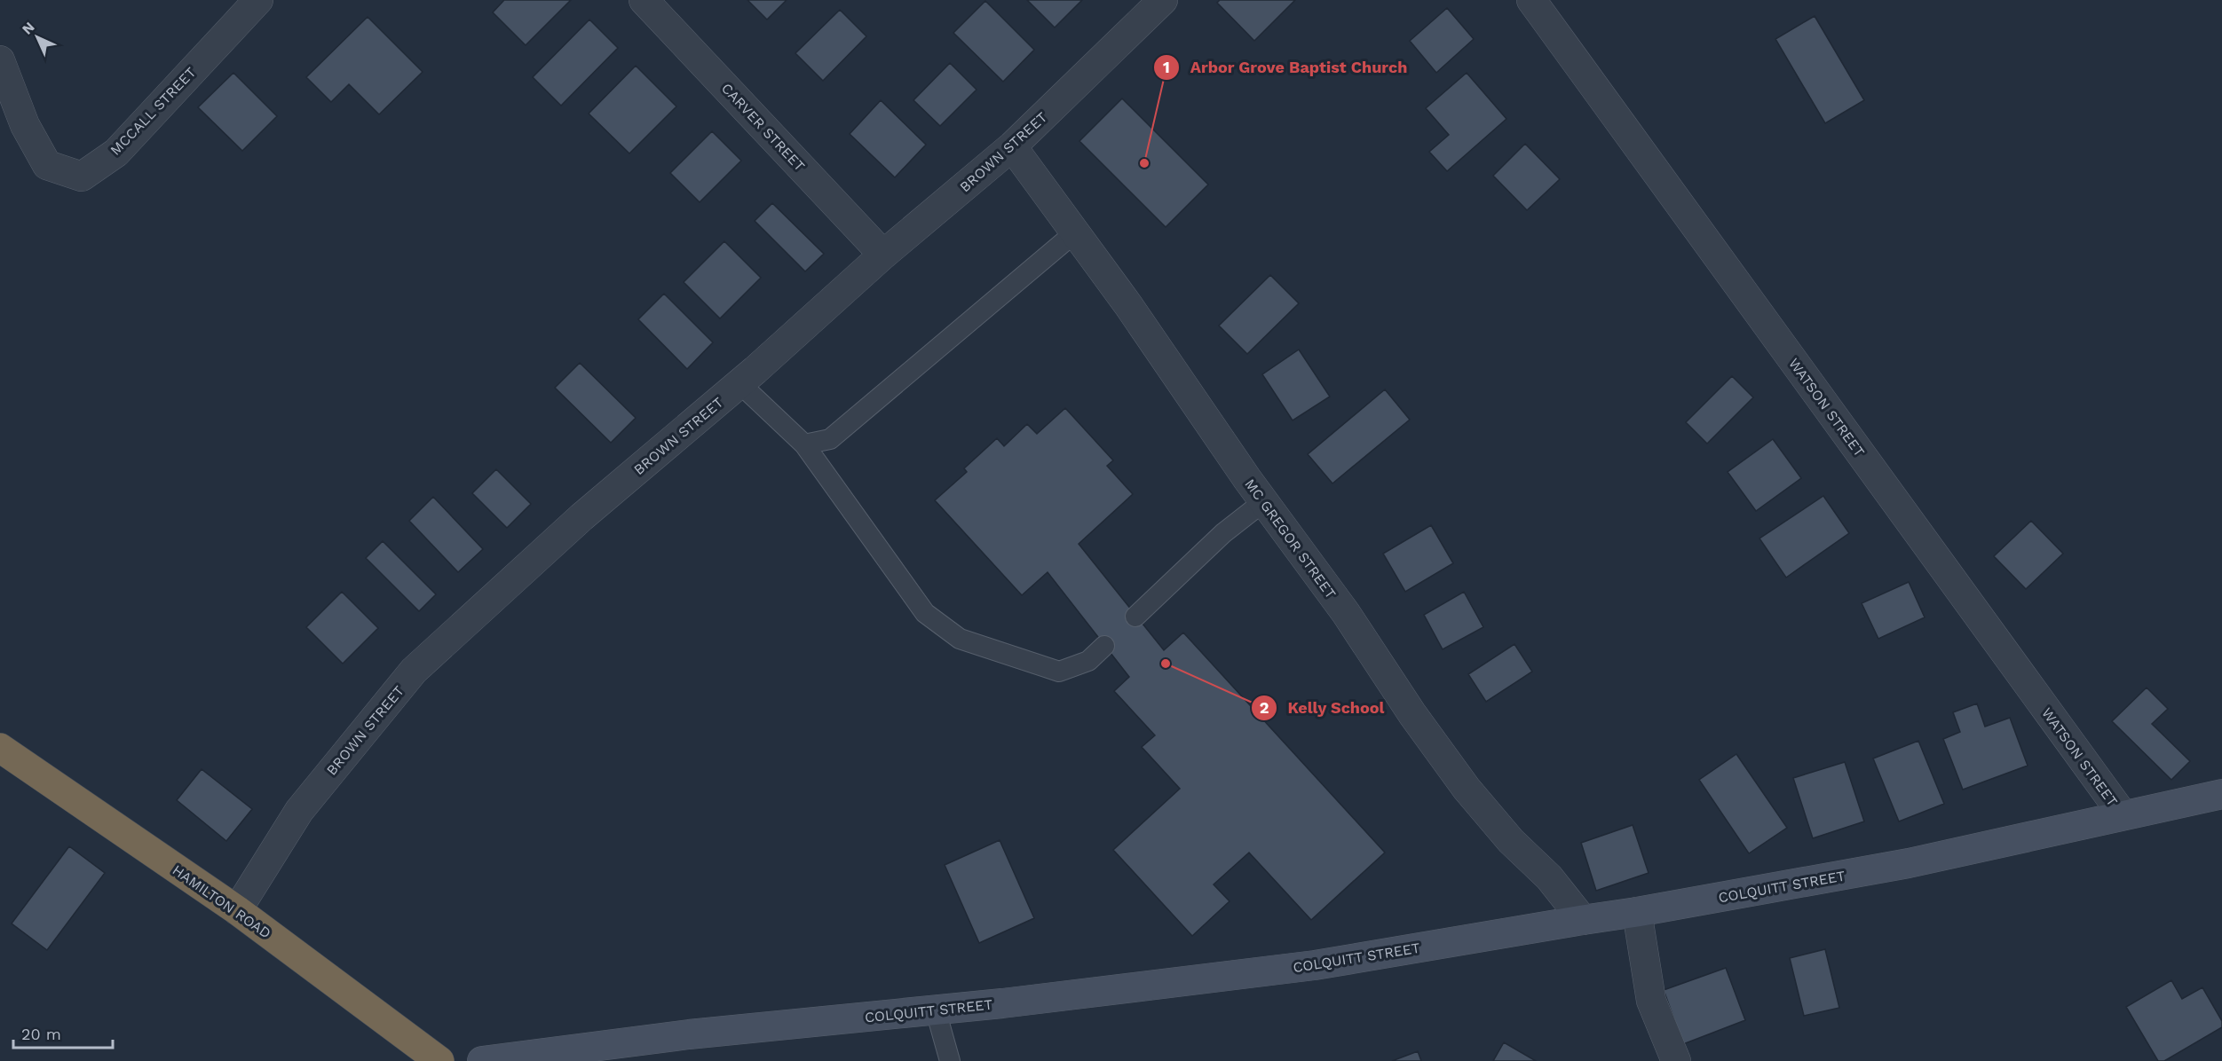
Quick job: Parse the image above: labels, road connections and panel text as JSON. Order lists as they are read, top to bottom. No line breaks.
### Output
{"streets":{"highway":["HAMILTON ROAD"],"street":["MCCALL STREET","CARVER STREET","BROWN STREET","WATSON STREET","MC GREGOR STREET","COLQUITT STREET"]},"crossings":[["CARVER STREET","BROWN STREET"],["BROWN STREET","MC GREGOR STREET"],["BROWN STREET","HAMILTON ROAD"],["WATSON STREET","COLQUITT STREET"],["MC GREGOR STREET","COLQUITT STREET"]],"places":["Arbor Grove Baptist Church","Kelly School"],"scale_bar":"20 m","north":"top left"}
